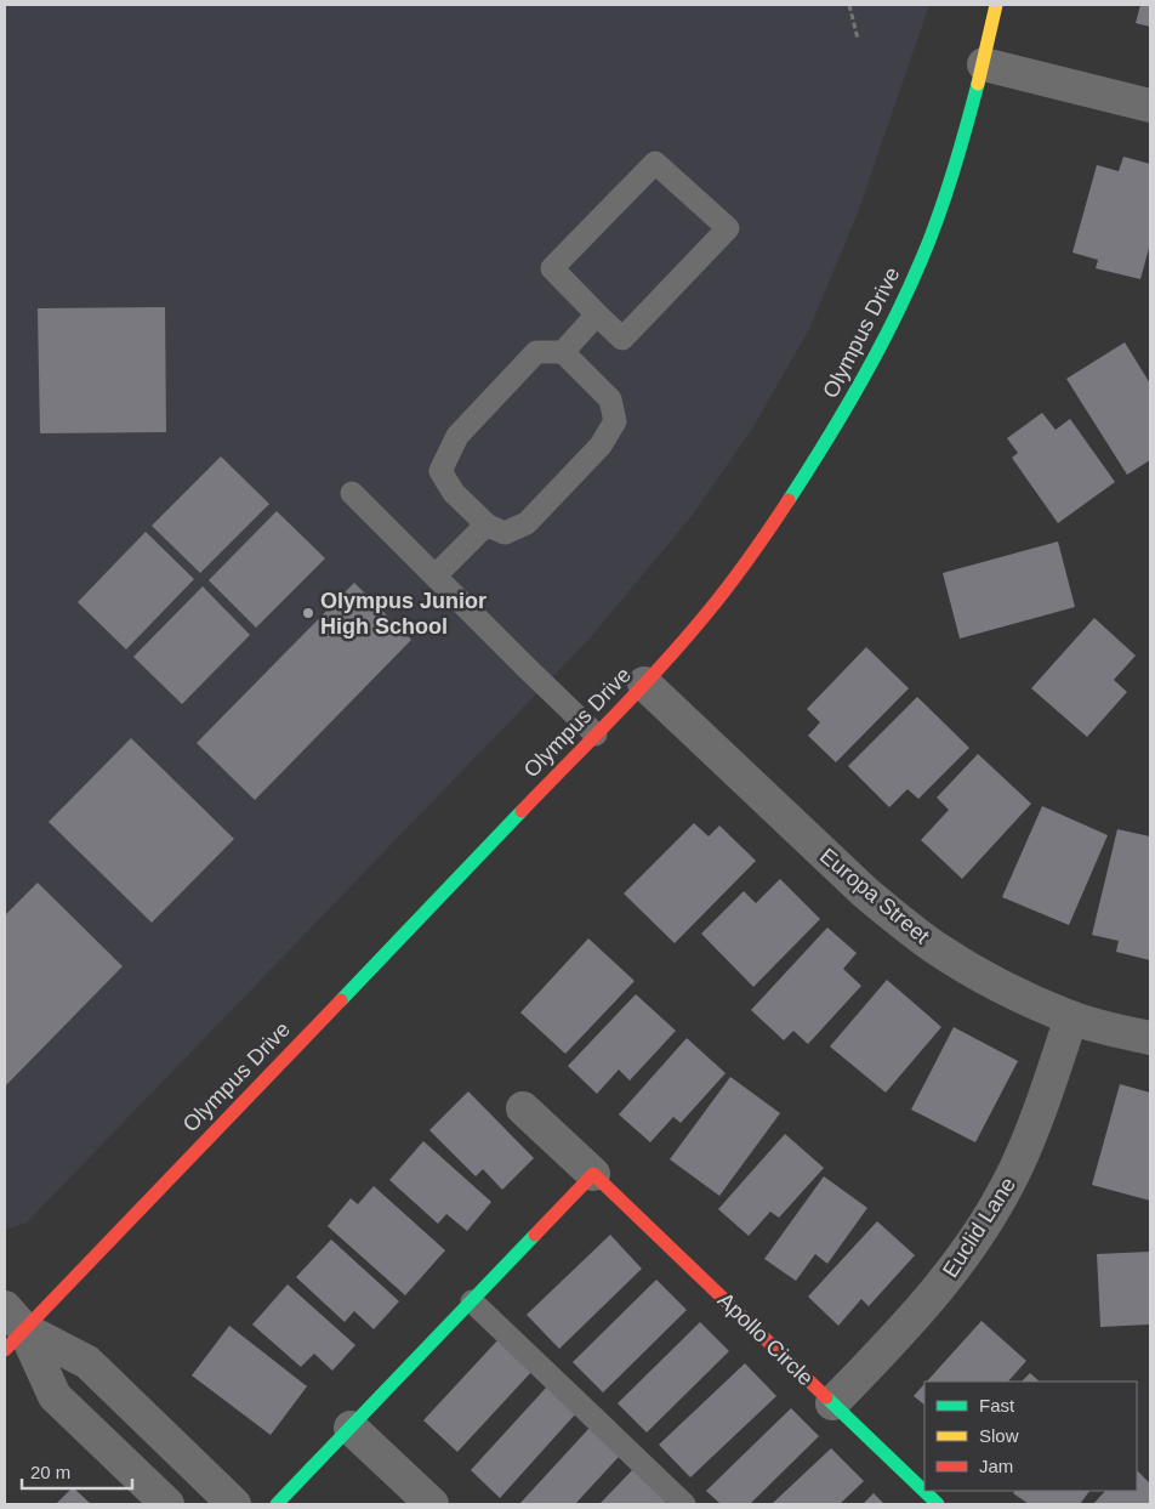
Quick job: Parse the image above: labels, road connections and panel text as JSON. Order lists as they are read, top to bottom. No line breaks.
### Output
{"streets":{"street":["Olympus Drive","Europa Street","Euclid Lane","Apollo Circle"]},"crossings":[["Olympus Drive","Europa Street"],["Europa Street","Euclid Lane"],["Euclid Lane","Apollo Circle"]],"places":["Olympus Junior High School"],"legend":["Fast","Slow","Jam"],"scale_bar":"20 m"}
